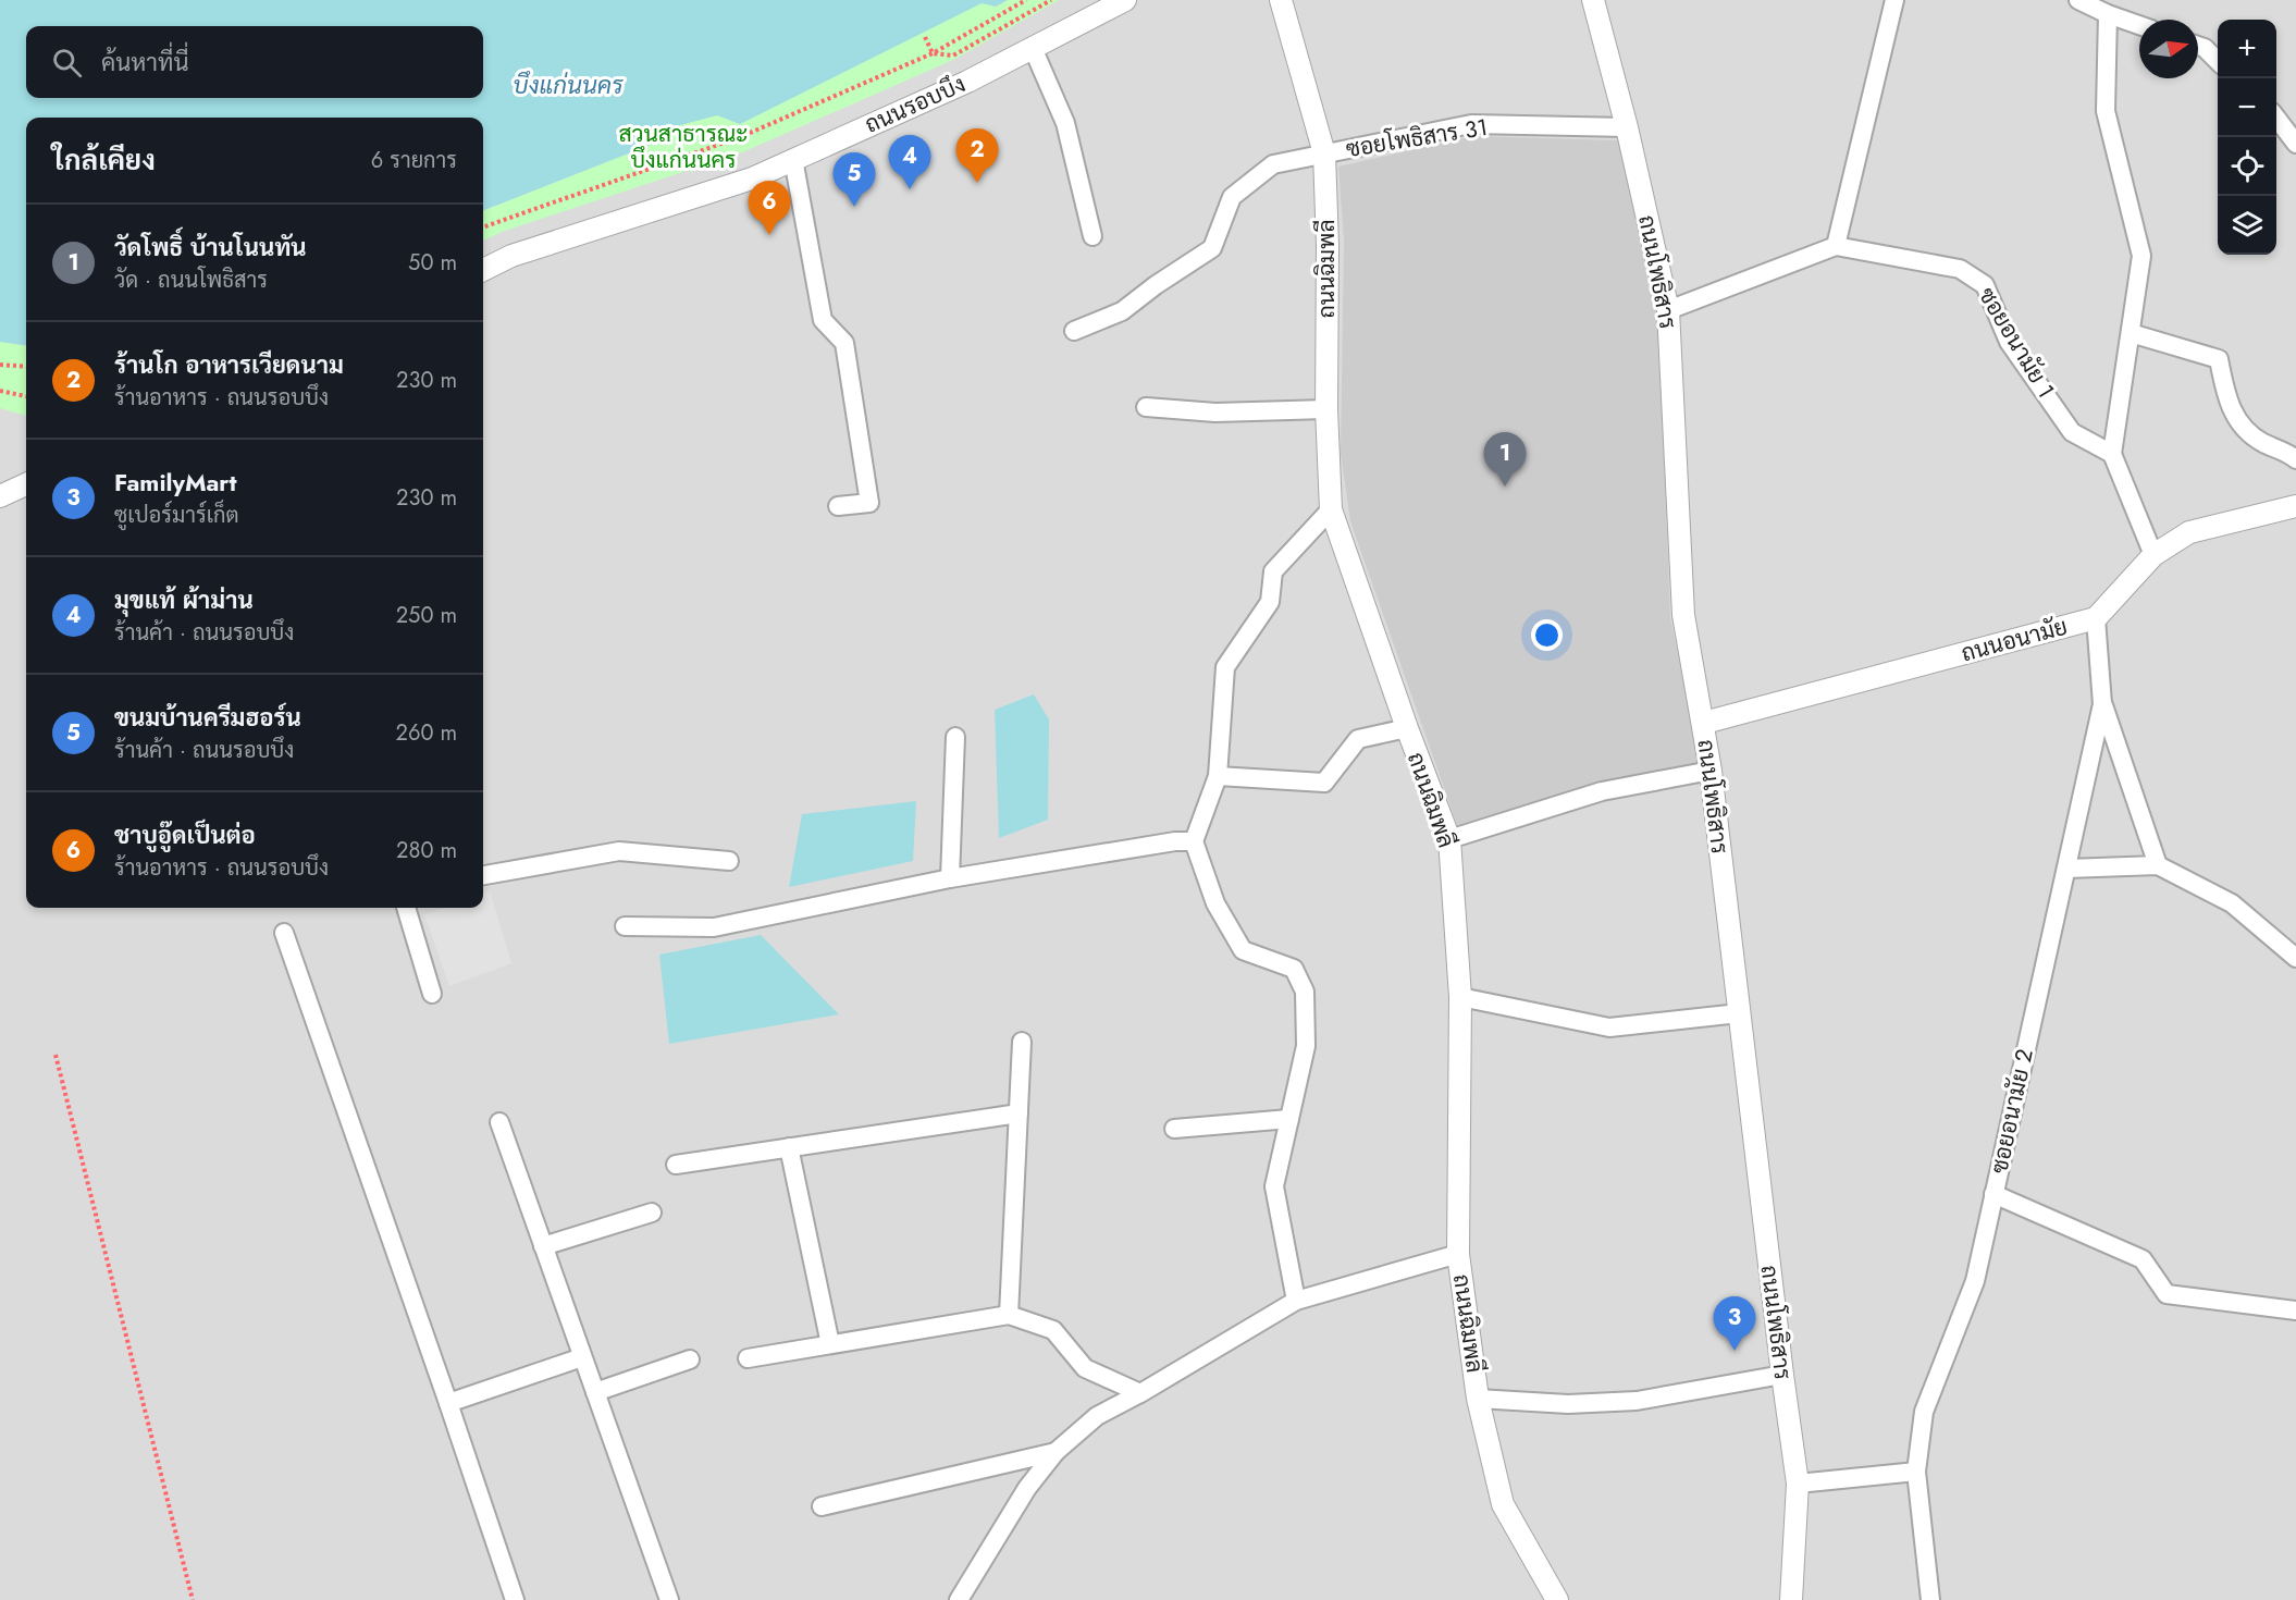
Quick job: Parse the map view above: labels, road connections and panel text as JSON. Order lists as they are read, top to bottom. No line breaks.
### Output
{"streets":{"street":["ถนนรอบบึง","ซอยโพธิสาร 31","ถนนฉิมพลี","ถนนโพธิสาร","ซอยอนามัย 1","ถนนอนามัย","ซอยอนามัย 2"]},"crossings":[["ซอยโพธิสาร 31","ถนนฉิมพลี"],["ซอยโพธิสาร 31","ถนนโพธิสาร"],["ถนนโพธิสาร","ถนนอนามัย"],["ถนนอนามัย","ซอยอนามัย 2"]],"water":["บึงแก่นนคร"],"parks":["สวนสาธารณะ บึงแก่นนคร"],"north":"right","page":{"map_buttons":["+","−"],"search":"ค้นหาที่นี่","heading":["ใกล้เคียง","6 รายการ"],"pins":["2","4","5","6","1","3"],"list":[{"mark":"1","name":"วัดโพธิ์ บ้านโนนทัน","note":"วัด · ถนนโพธิสาร","value":"50 m"},{"mark":"2","name":"ร้านโก อาหารเวียดนาม","note":"ร้านอาหาร · ถนนรอบบึง","value":"230 m"},{"mark":"3","name":"FamilyMart","note":"ซูเปอร์มาร์เก็ต","value":"230 m"},{"mark":"4","name":"มุขแท้ ผ้าม่าน","note":"ร้านค้า · ถนนรอบบึง","value":"250 m"},{"mark":"5","name":"ขนมบ้านครีมฮอร์น","note":"ร้านค้า · ถนนรอบบึง","value":"260 m"},{"mark":"6","name":"ชาบูอู๊ดเป็นต่อ","note":"ร้านอาหาร · ถนนรอบบึง","value":"280 m"}]}}
